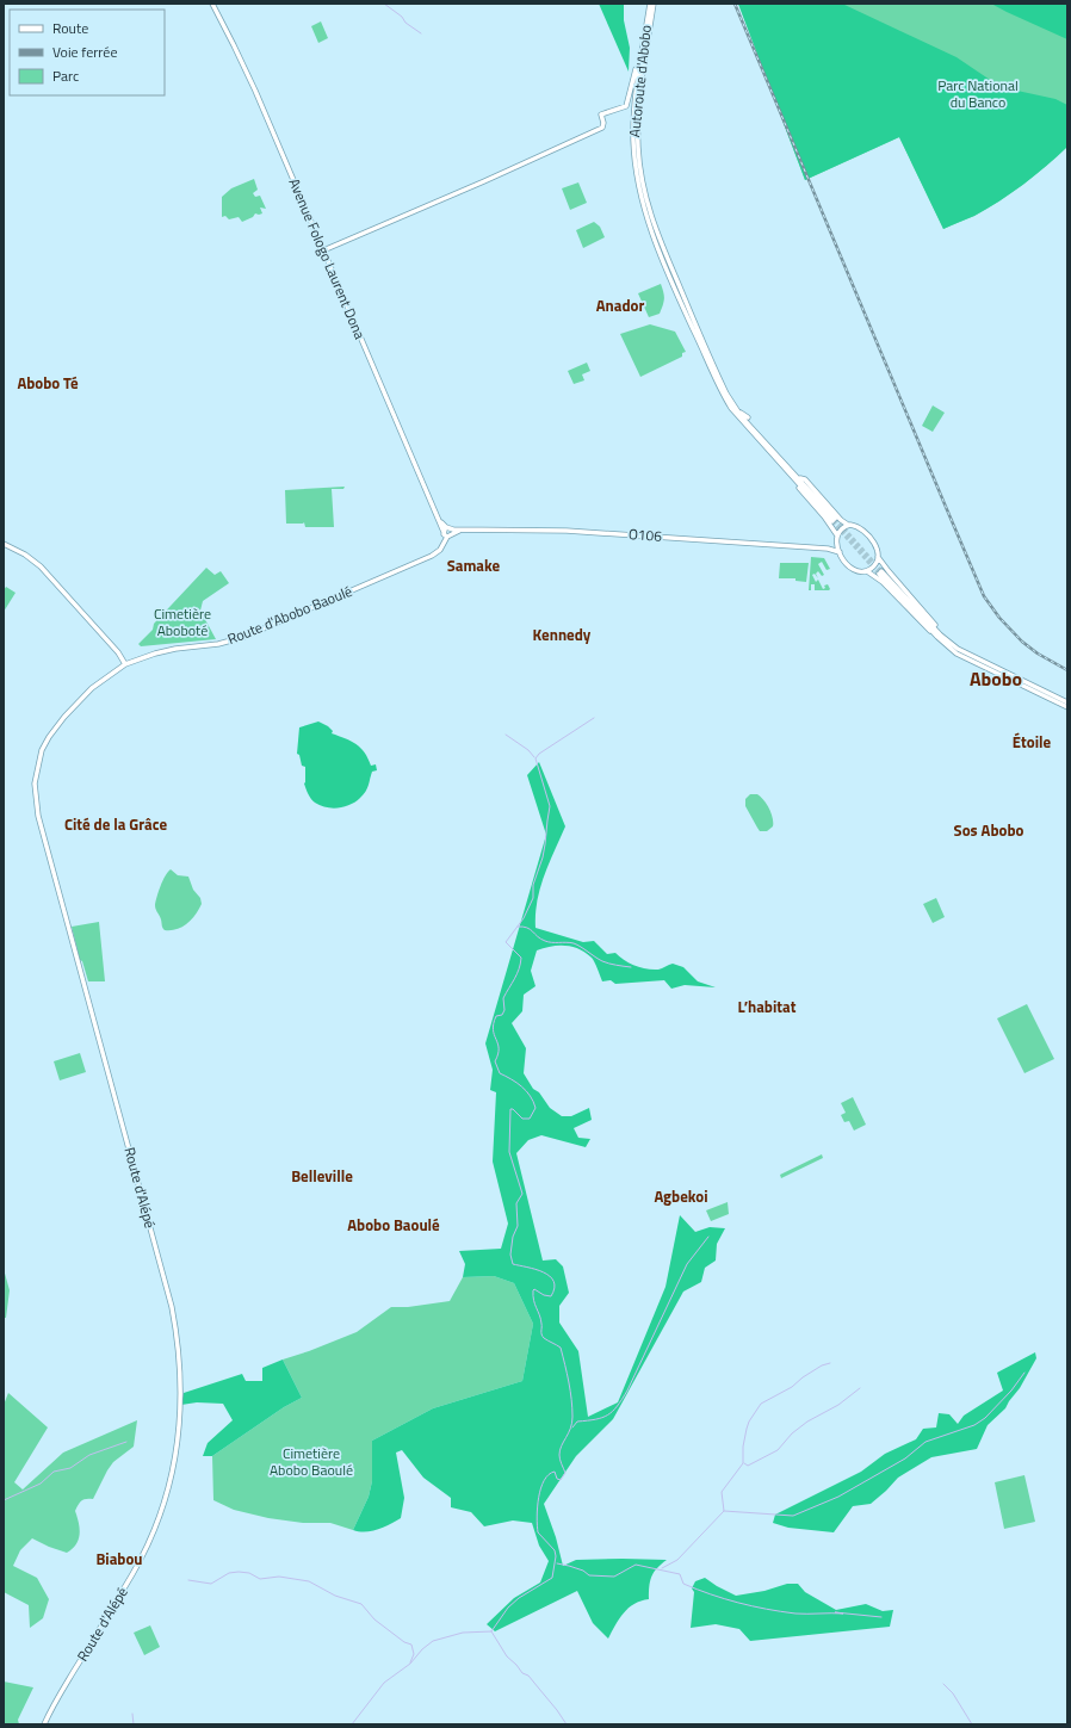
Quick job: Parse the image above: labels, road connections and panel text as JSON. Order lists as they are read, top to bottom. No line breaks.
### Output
{"streets":{"main road":["Autoroute d'Abobo","Avenue Fologo Laurent Dona","O106","Route d'Abobo Baoulé","Route d'Alépé"]},"crossings":[["Avenue Fologo Laurent Dona","O106"],["Avenue Fologo Laurent Dona","Route d'Abobo Baoulé"],["O106","Route d'Abobo Baoulé"],["Route d'Abobo Baoulé","Route d'Alépé"]],"districts":["Anador","Abobo Té","Samake","Kennedy","Abobo","Étoile","Cité de la Grâce","Sos Abobo","L’habitat","Belleville","Agbekoi","Abobo Baoulé","Biabou"],"parks":["Parc National du Banco","Cimetière Aboboté","Cimetière Abobo Baoulé"],"legend":["Route","Voie ferrée","Parc"]}
